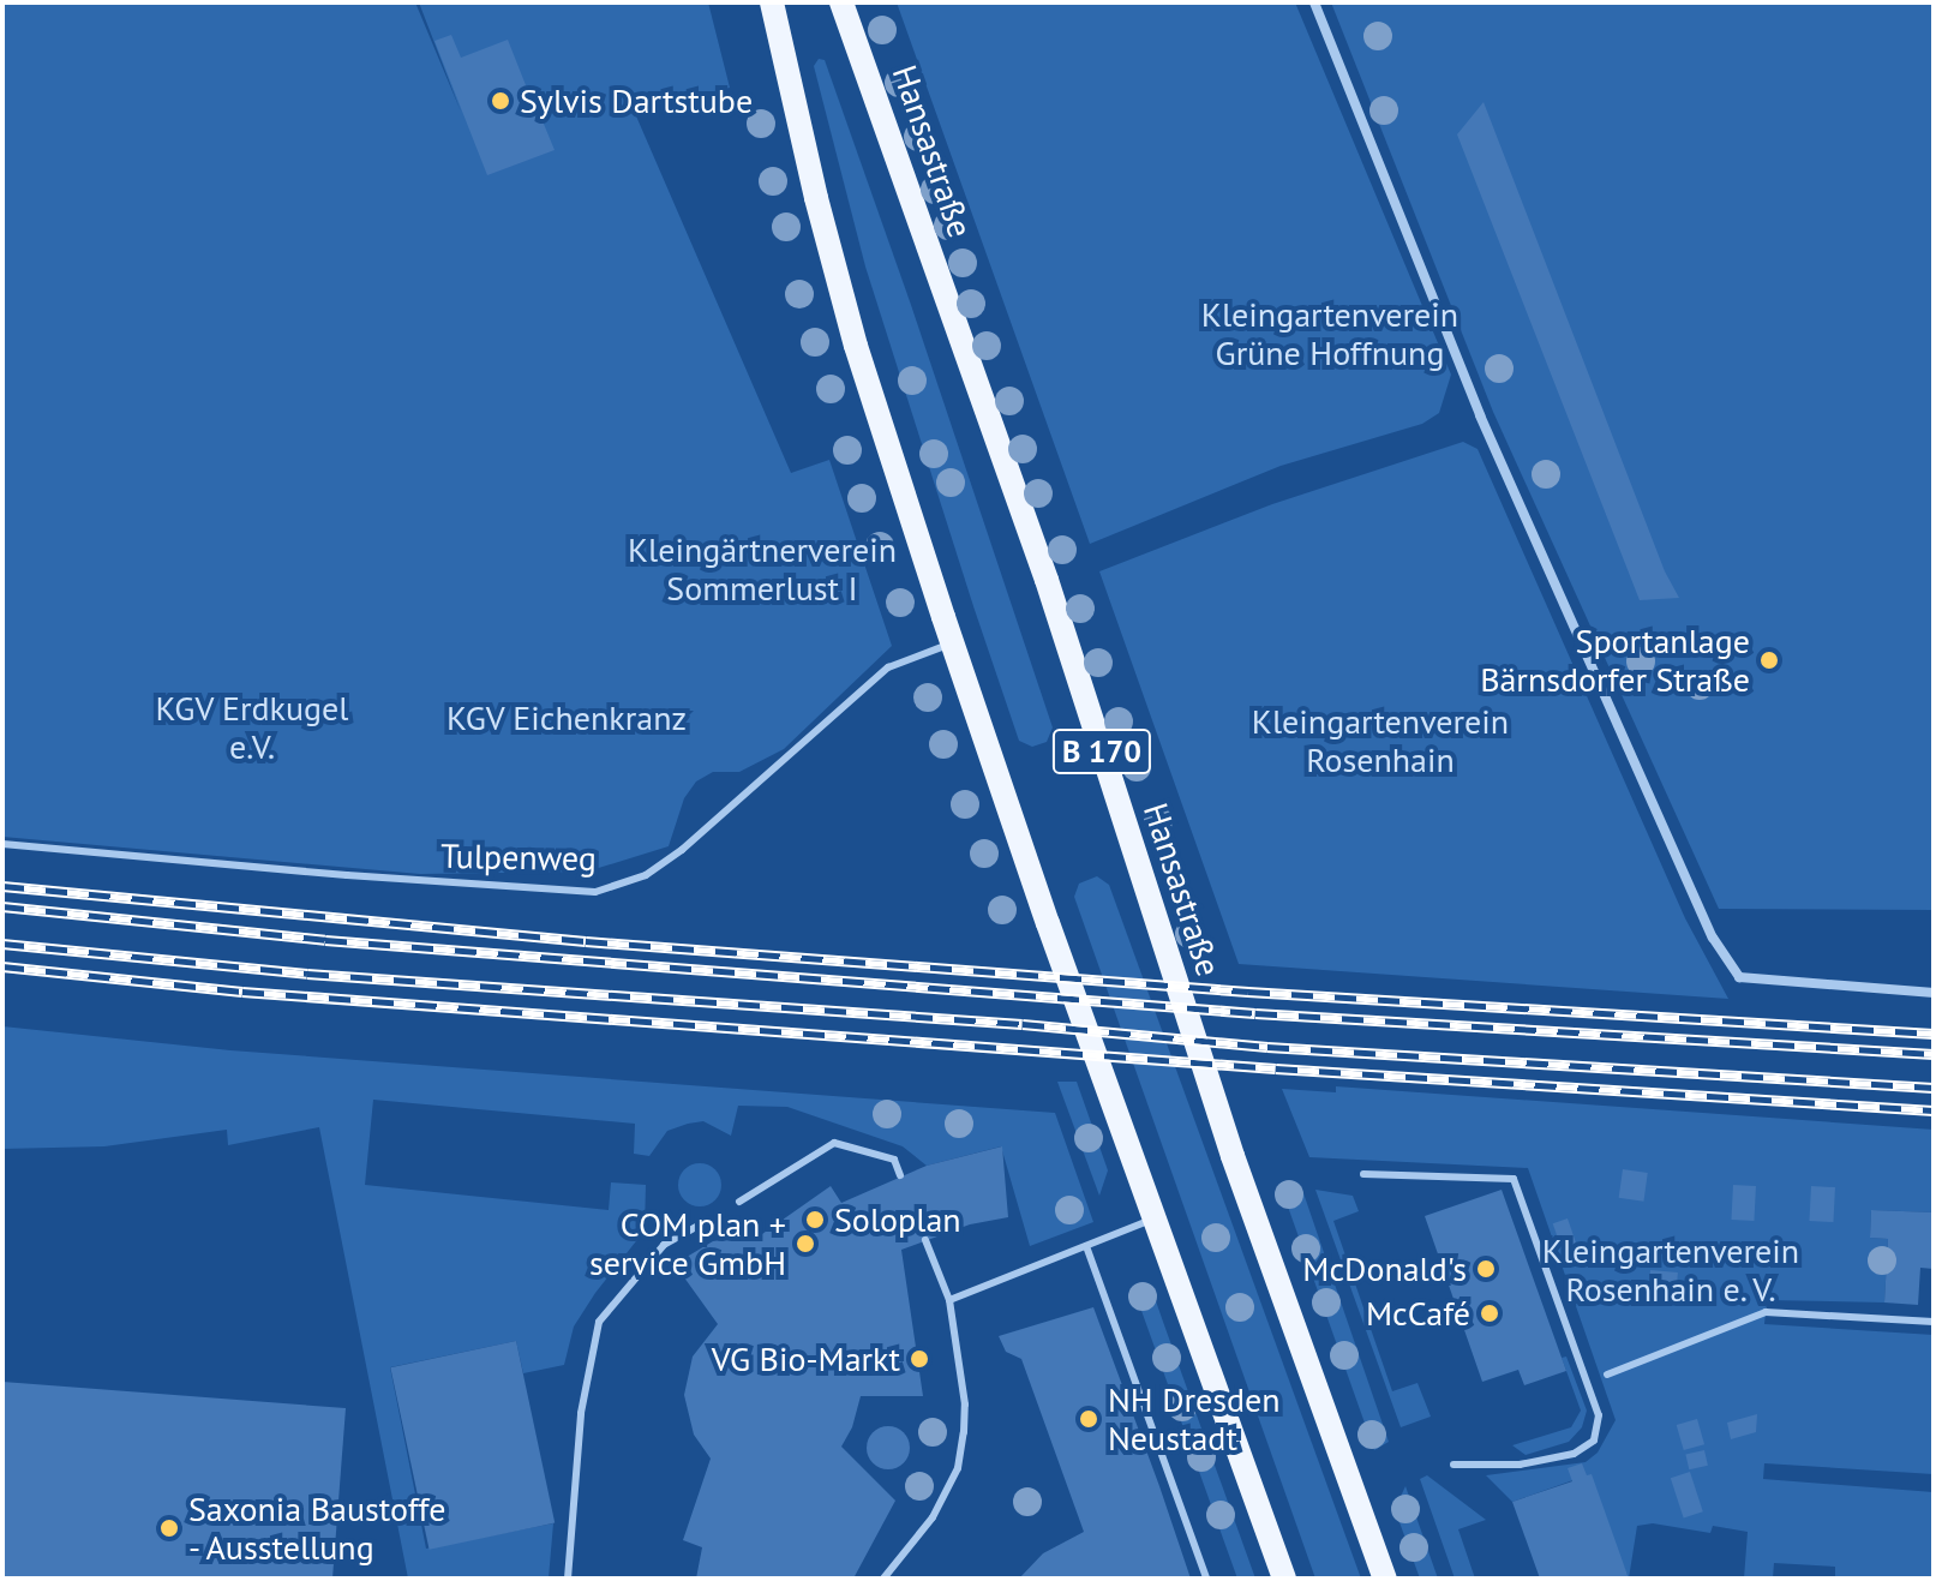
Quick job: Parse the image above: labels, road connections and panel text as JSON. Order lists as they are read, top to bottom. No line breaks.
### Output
{"streets":{"main road":["Hansastraße","B 170"],"lane":["Tulpenweg"]},"parks":["Kleingartenverein Grüne Hoffnung","Kleingärtnerverein Sommerlust I","KGV Erdkugel e.V.","KGV Eichenkranz","Kleingartenverein Rosenhain","Kleingartenverein Rosenhain e. V."],"places":["Sylvis Dartstube","Sportanlage Bärnsdorfer Straße","Soloplan","COM plan + service GmbH","McDonald's","McCafé","VG Bio-Markt","NH Dresden Neustadt","Saxonia Baustoffe - Ausstellung"]}
